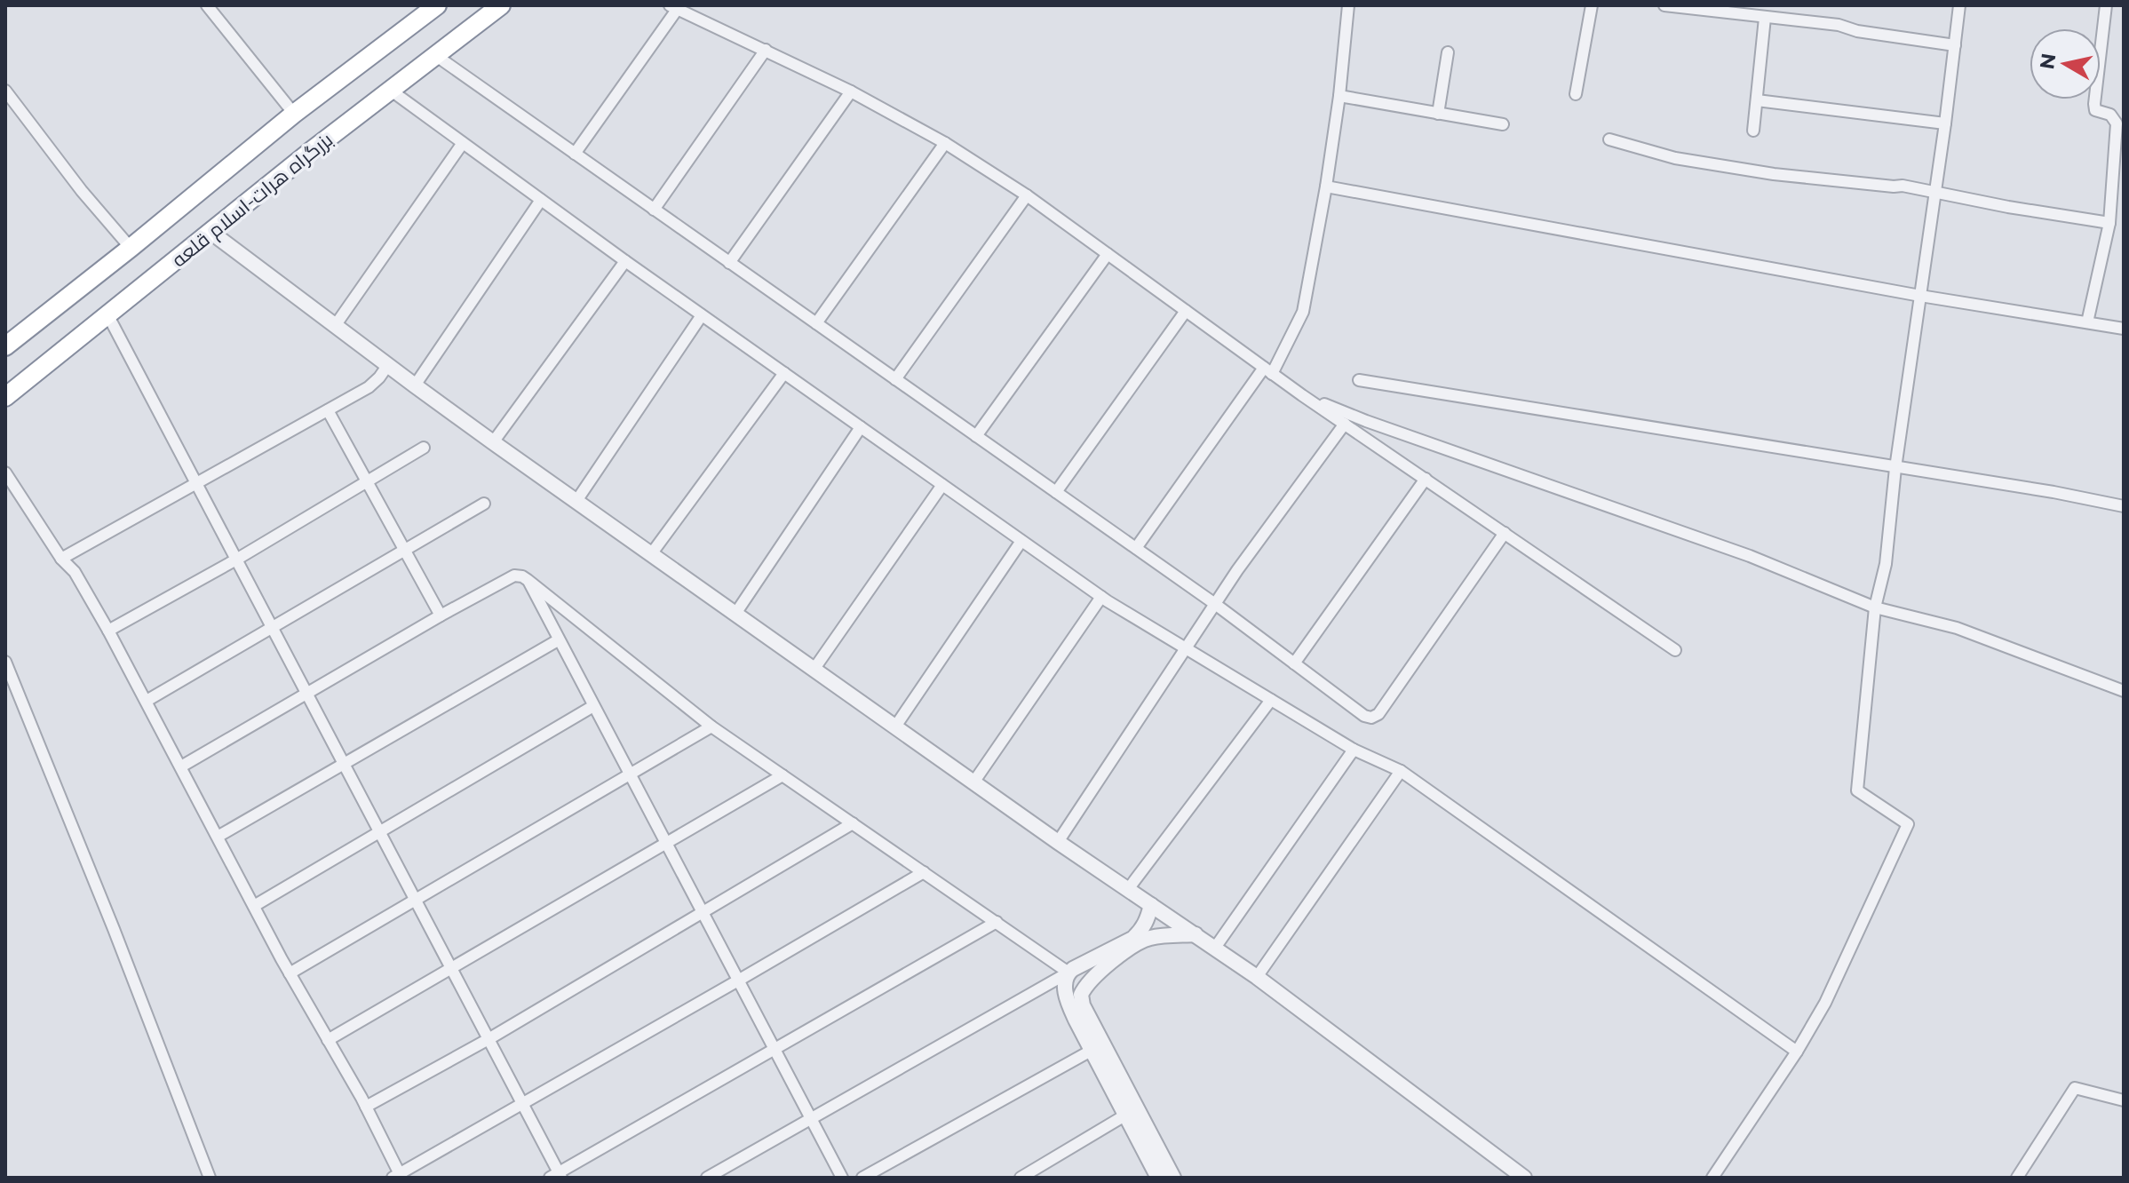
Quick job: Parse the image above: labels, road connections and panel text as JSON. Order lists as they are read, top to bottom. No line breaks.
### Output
{"streets":{"highway":["بزرگراه هرات-اسلام قلعه"]},"north":"left"}
